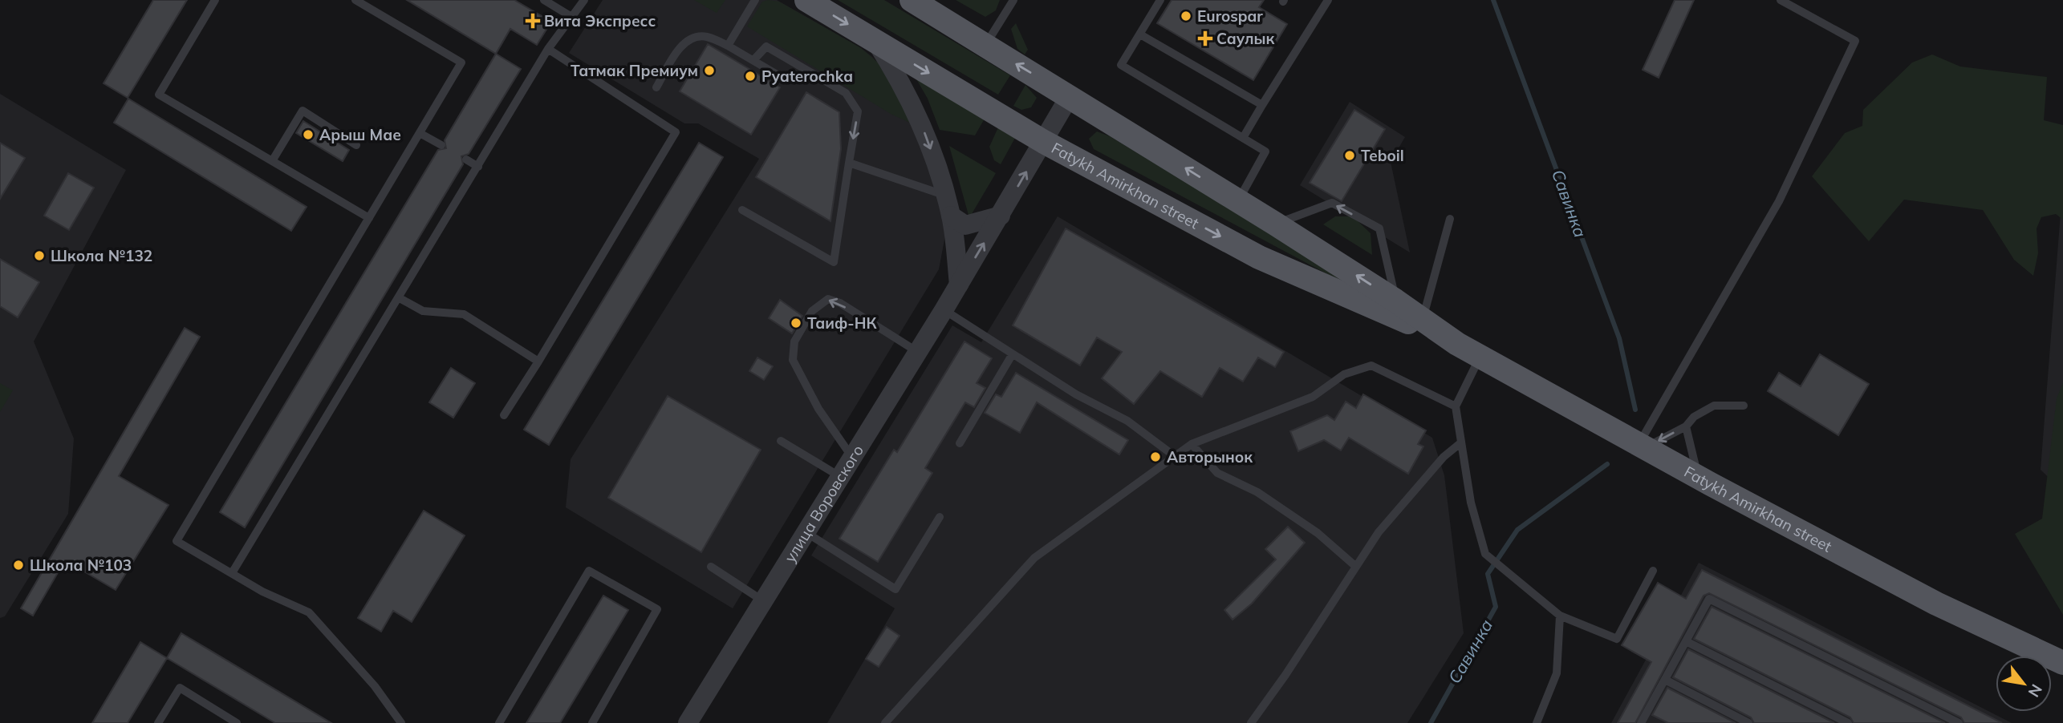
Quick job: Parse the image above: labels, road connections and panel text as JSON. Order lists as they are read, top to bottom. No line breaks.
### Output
{"streets":{"main road":["Fatykh Amirkhan street"],"street":["улица Воровского"]},"crossings":[["Fatykh Amirkhan street","улица Воровского"]],"water":["Савинка"],"places":{"other":["Eurospar","Татмак Премиум","Pyaterochka","Арыш Мае","Teboil","Школа №132","Таиф-НК","Авторынок","Школа №103"],"health":["Вита Экспресс","Саулык"]},"north":"bottom right"}
